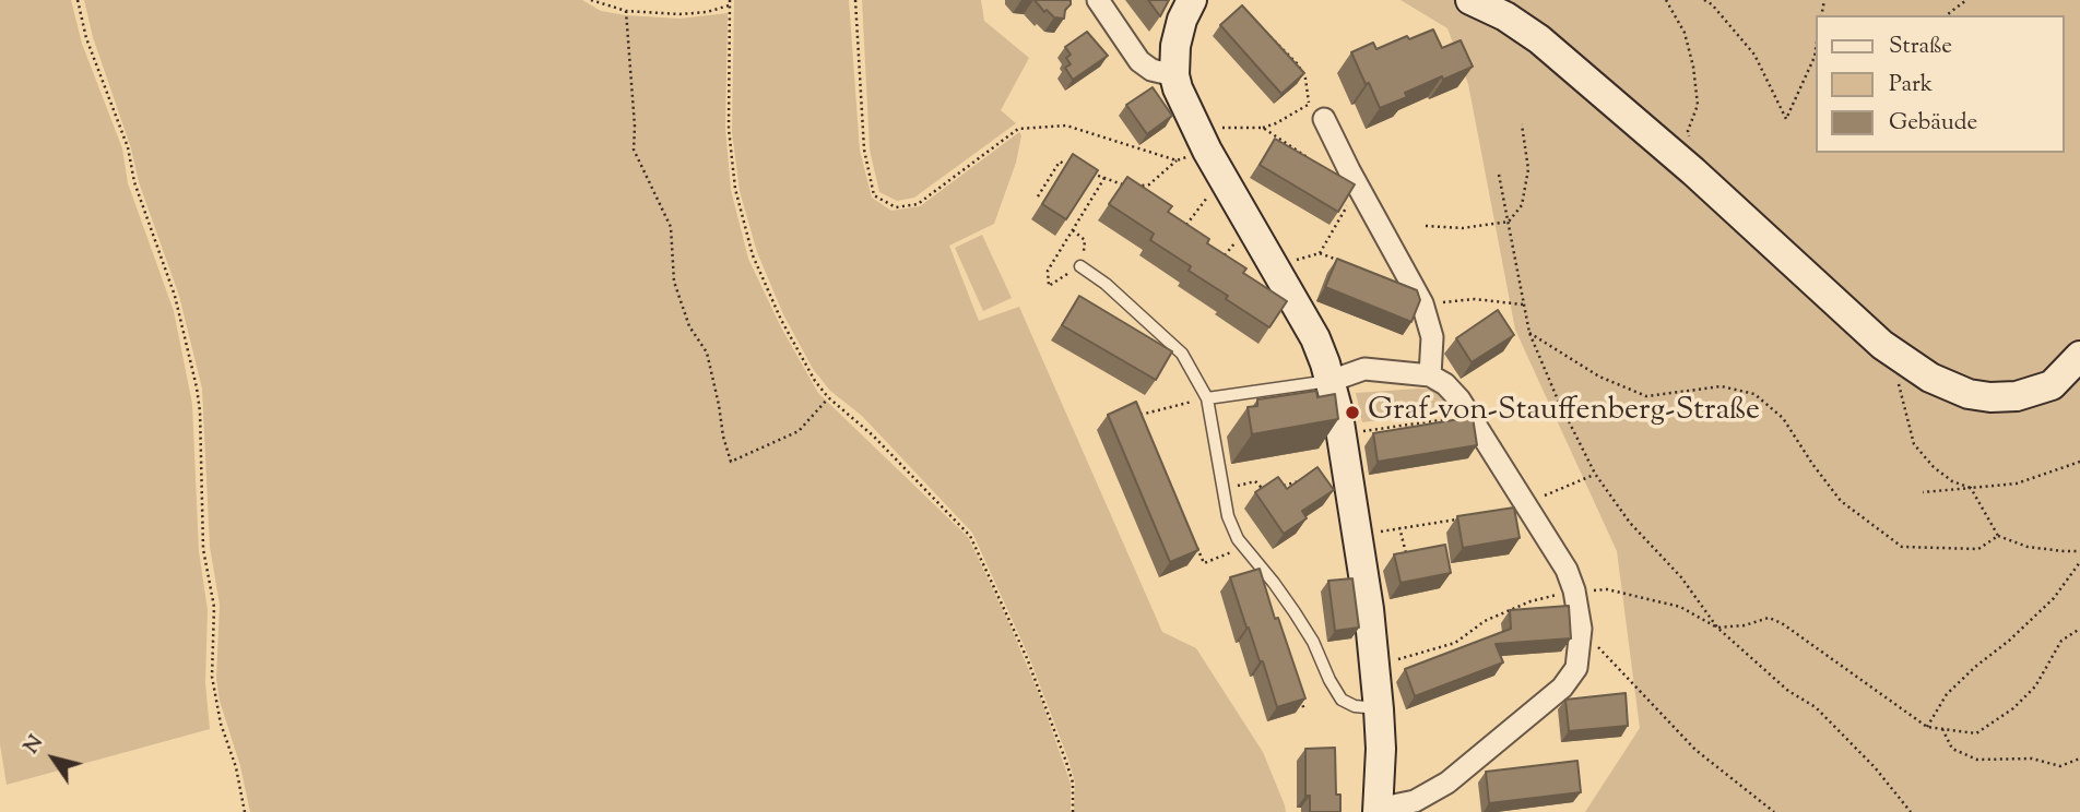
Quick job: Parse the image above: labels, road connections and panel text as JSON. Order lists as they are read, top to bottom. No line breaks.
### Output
{"places":["Graf-von-Stauffenberg-Straße"],"legend":["Straße","Park","Gebäude"],"north":"top left"}
